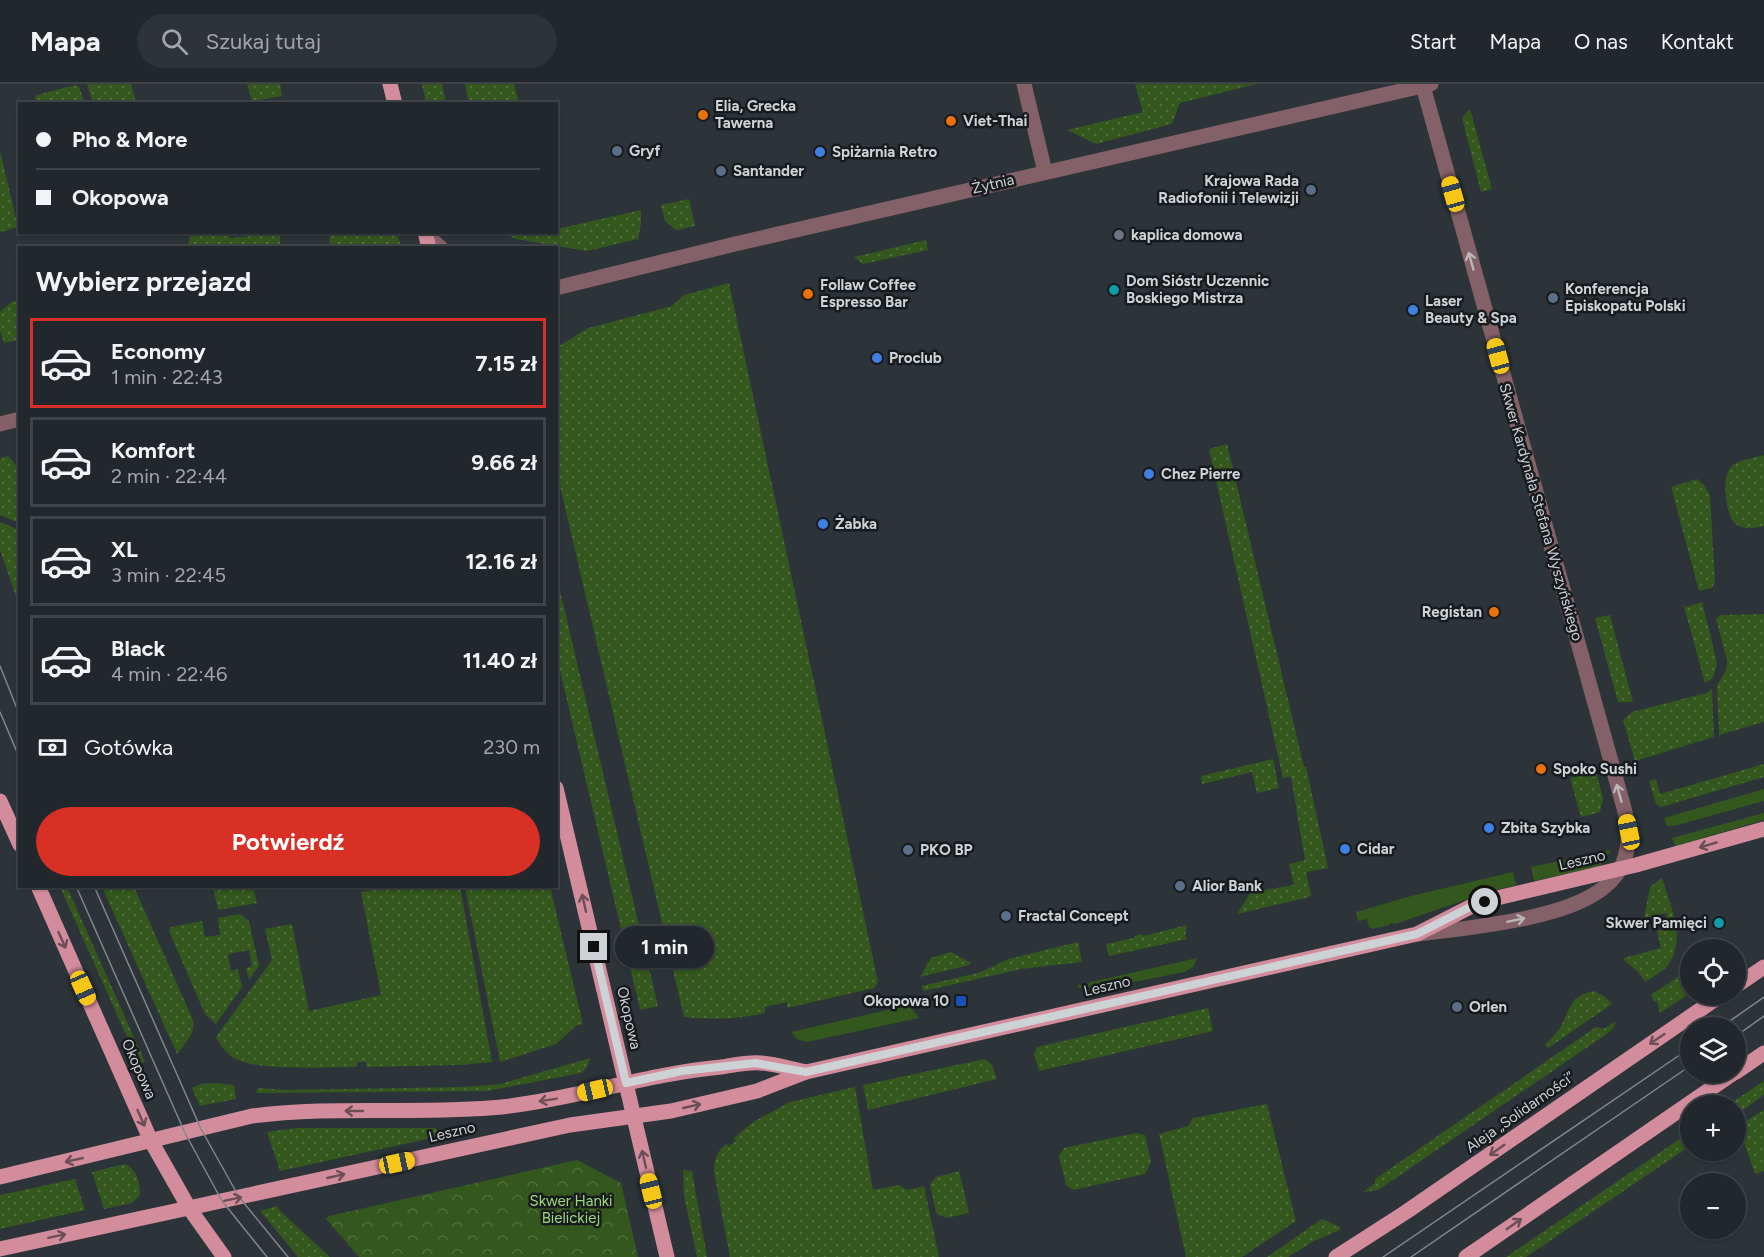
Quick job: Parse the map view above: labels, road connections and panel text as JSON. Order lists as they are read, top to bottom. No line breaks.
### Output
{"streets":{"main road":["Leszno","Okopowa","Aleja „Solidarności”"],"street":["Żytnia","Skwer Kardynała Stefana Wyszyńskiego"]},"crossings":[["Żytnia","Skwer Kardynała Stefana Wyszyńskiego"],["Skwer Kardynała Stefana Wyszyńskiego","Leszno"],["Leszno","Okopowa"]],"one_way":["Skwer Kardynała Stefana Wyszyńskiego"],"parks":["Skwer Hanki Bielickiej"],"places":{"other":["Elia, Grecka Tawerna","Viet-Thai","Gryf","Spiżarnia Retro","Santander","Krajowa Rada Radiofonii i Telewizji","kaplica domowa","Dom Sióstr Uczennic Boskiego Mistrza","Follaw Coffee Espresso Bar","Konferencja Episkopatu Polski","Laser Beauty & Spa","Proclub","Chez Pierre","Żabka","Registan","Spoko Sushi","Zbita Szybka","Cidar","PKO BP","Alior Bank","Fractal Concept","Skwer Pamięci","Orlen"],"transit":["Okopowa 10"]},"page":{"header":"Mapa","search":"Szukaj tutaj","nav":["Start","Mapa","O nas","Kontakt"],"banner":["Pho & More","Okopowa"],"heading":"Wybierz przejazd","list":[{"name":"Economy","note":"1 min · 22:43","value":"7.15 zł"},{"name":"Komfort","note":"2 min · 22:44","value":"9.66 zł"},{"name":"XL","note":"3 min · 22:45","value":"12.16 zł"},{"name":"Black","note":"4 min · 22:46","value":"11.40 zł"}],"pay":["Gotówka","230 m"],"buttons":"Potwierdź","bubble":"1 min","map_buttons":["+","−"]}}
